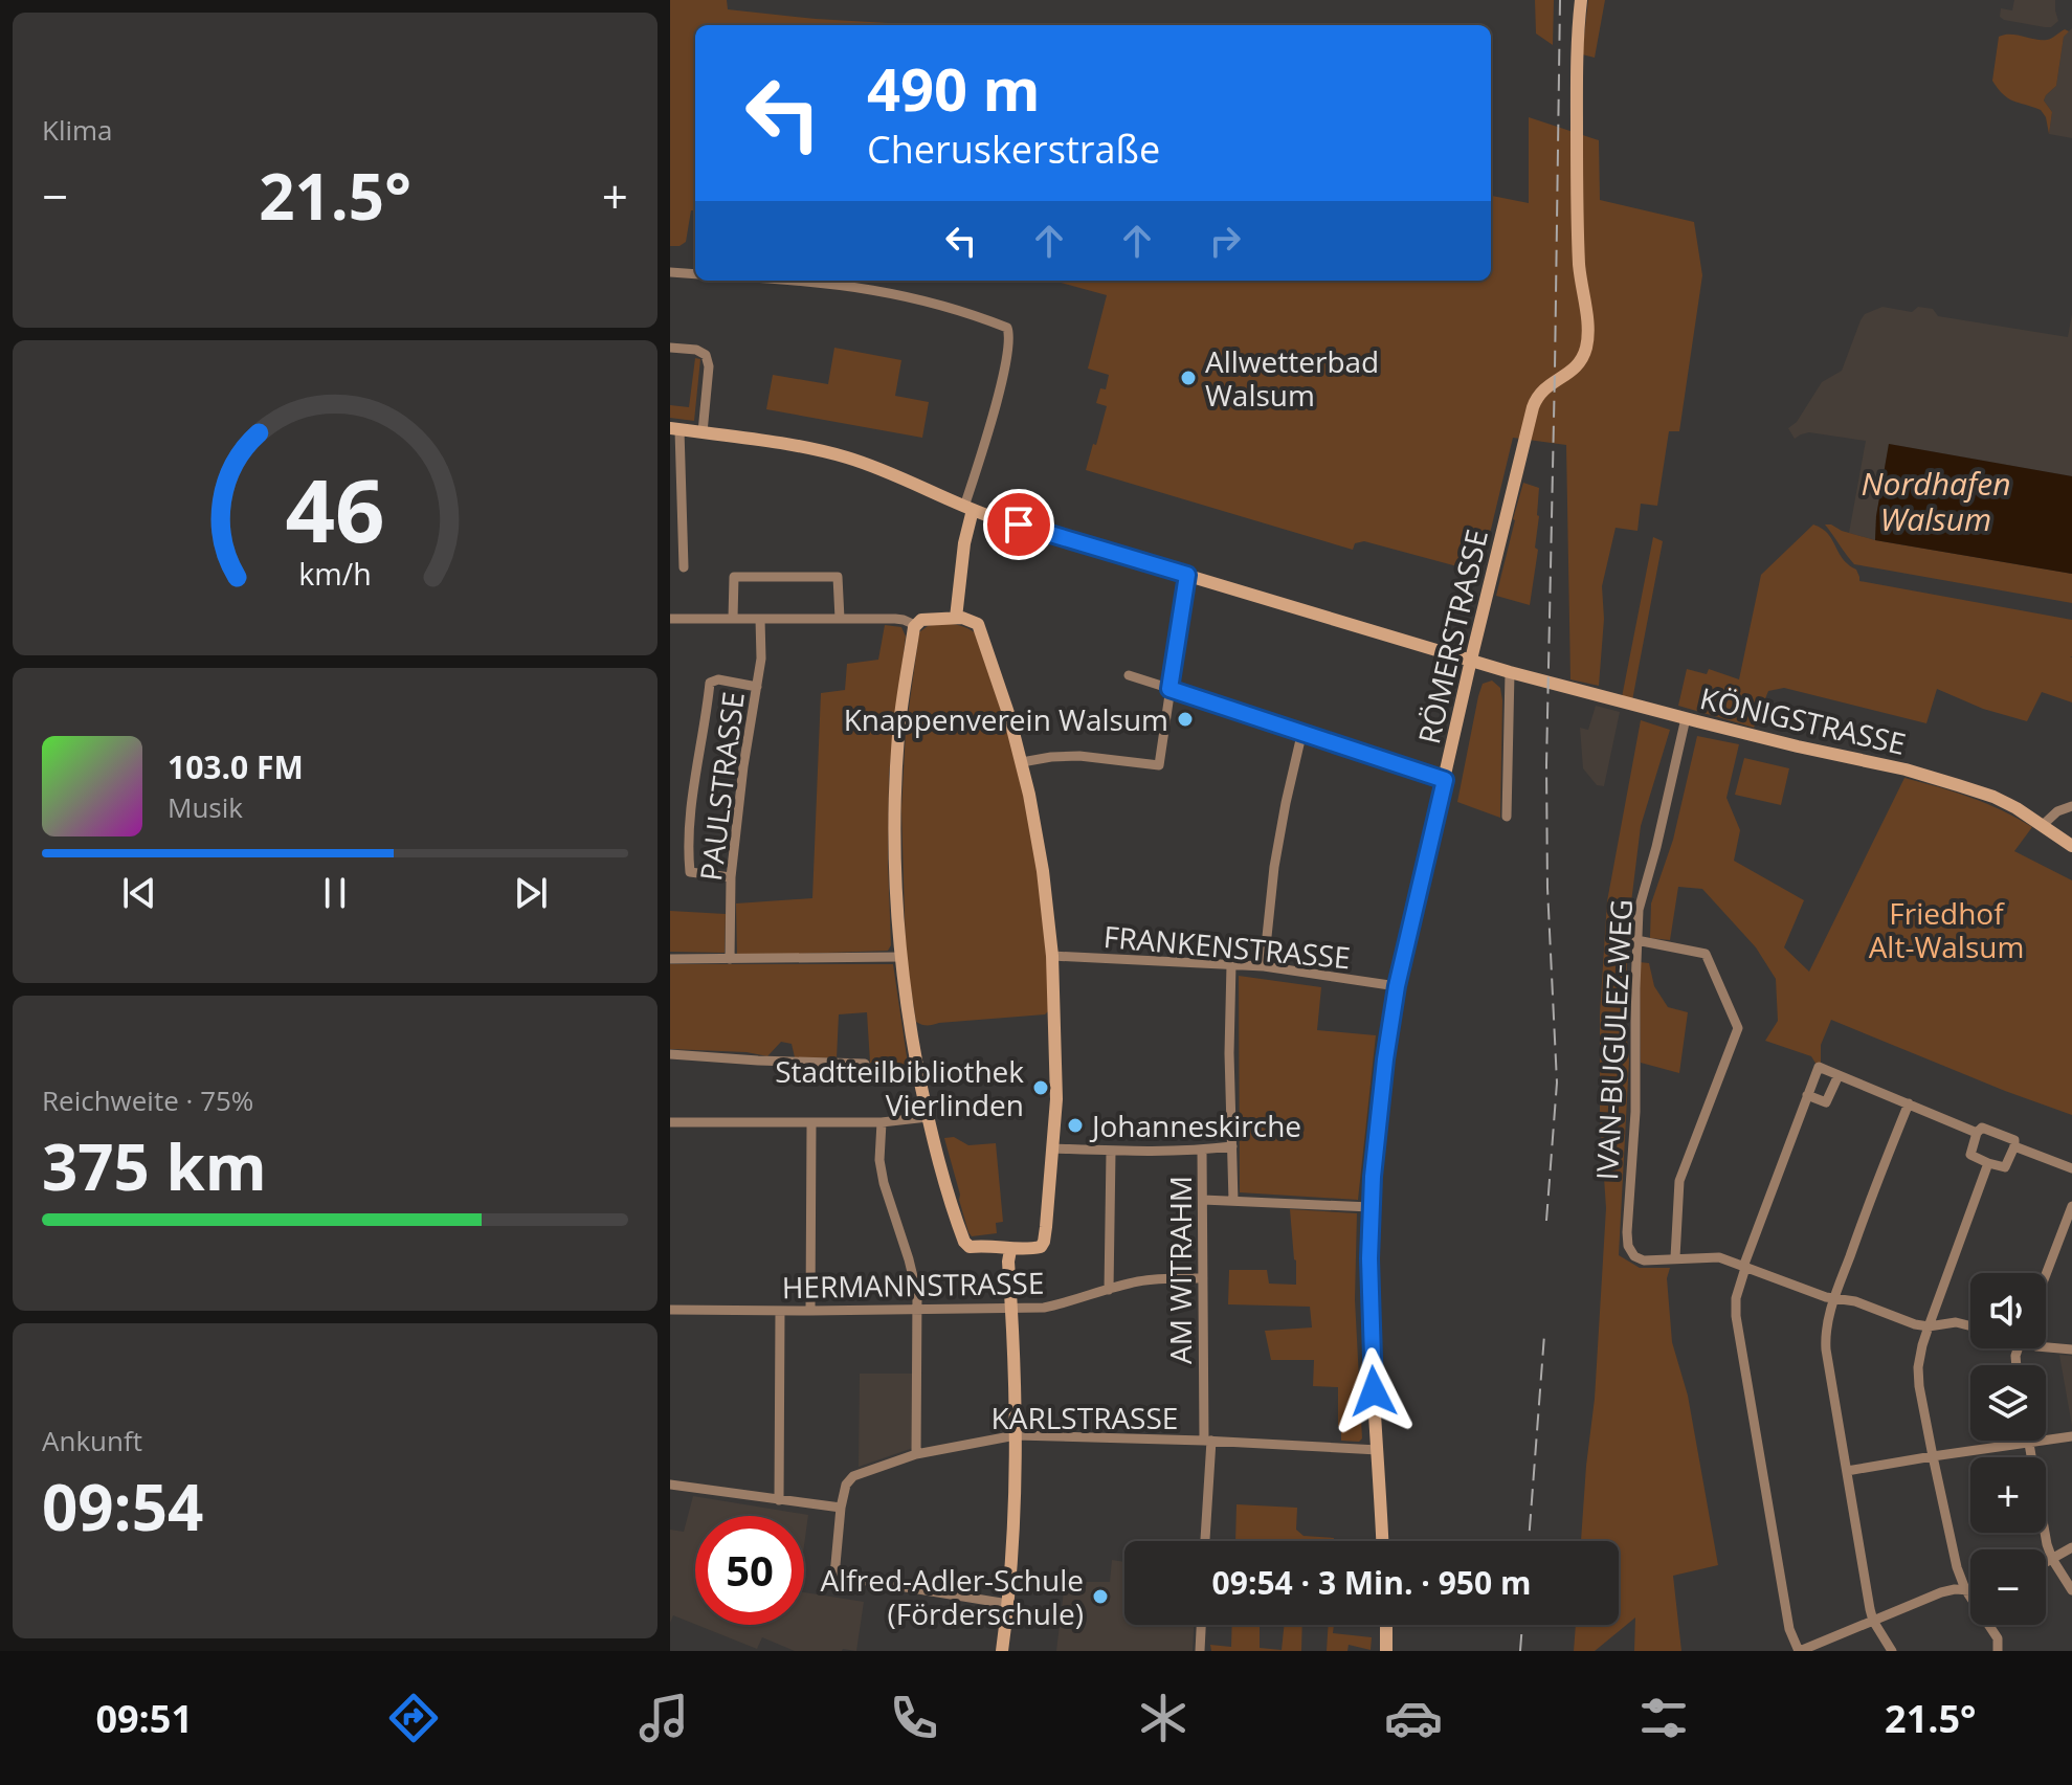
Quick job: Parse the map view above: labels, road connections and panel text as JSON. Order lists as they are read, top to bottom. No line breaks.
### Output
{"streets":{"street":["RÖMERSTRASSE","KÖNIGSTRASSE","PAULSTRASSE","FRANKENSTRASSE","IVAN-BUGULEZ-WEG","AM WITRAHM","HERMANNSTRASSE","KARLSTRASSE"]},"crossings":[["RÖMERSTRASSE","KÖNIGSTRASSE"],["RÖMERSTRASSE","FRANKENSTRASSE"],["RÖMERSTRASSE","KARLSTRASSE"],["KÖNIGSTRASSE","IVAN-BUGULEZ-WEG"],["FRANKENSTRASSE","AM WITRAHM"],["AM WITRAHM","HERMANNSTRASSE"],["AM WITRAHM","KARLSTRASSE"]],"water":["Nordhafen Walsum"],"parks":["Friedhof Alt-Walsum"],"places":["Allwetterbad Walsum","Knappenverein Walsum","Stadtteilbibliothek Vierlinden","Johanneskirche","Alfred-Adler-Schule (Förderschule)"],"page":{"tile":["Klima",["Reichweite · 75%","375 km"],["Ankunft","09:54"]],"turn":["490 m","Cheruskerstraße"],"heat":["−","21.5°","+"],"song":["103.0 FM","Musik"],"map_buttons":["+","−"],"limit":"50","trip":"09:54 · 3 Min. · 950 m","tabs":["09:51","21.5°"],"gauge":["46","km/h"]}}
